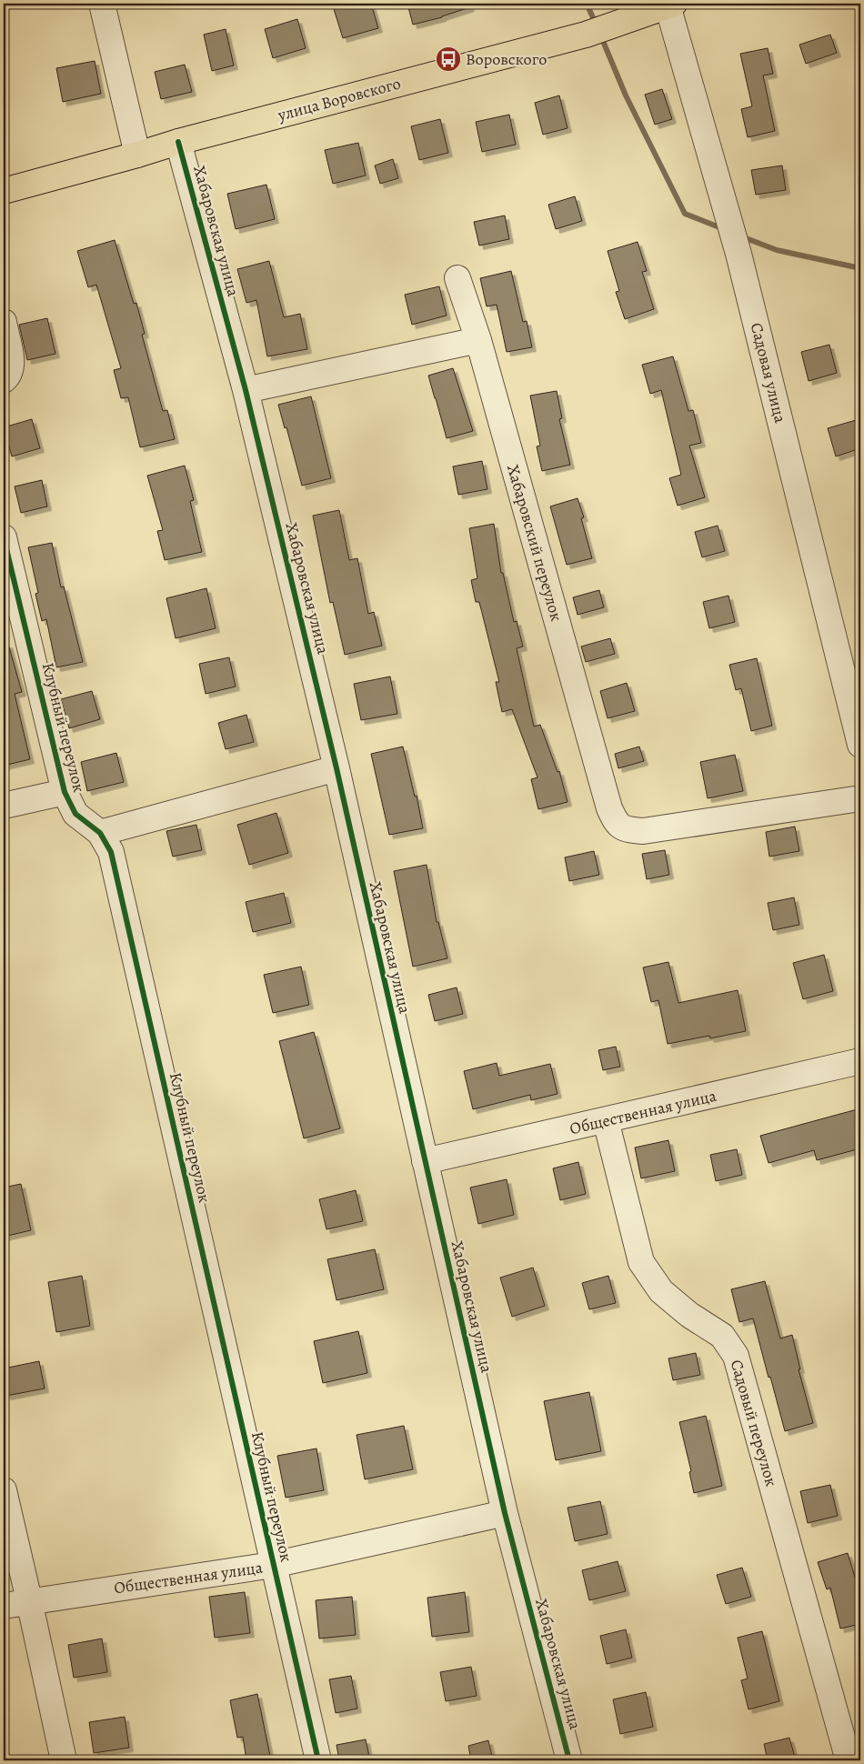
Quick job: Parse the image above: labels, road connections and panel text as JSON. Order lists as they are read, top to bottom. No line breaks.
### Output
{"streets":{"main road":["улица Воровского"],"street":["Хабаровская улица","Садовая улица","Хабаровский переулок","Клубный переулок","Общественная улица","Садовый переулок"]},"crossings":[["улица Воровского","Хабаровская улица"],["улица Воровского","Садовая улица"],["Хабаровская улица","Общественная улица"],["Клубный переулок","Общественная улица"],["Общественная улица","Садовый переулок"]],"places":{"bus stop":["Воровского"]}}
